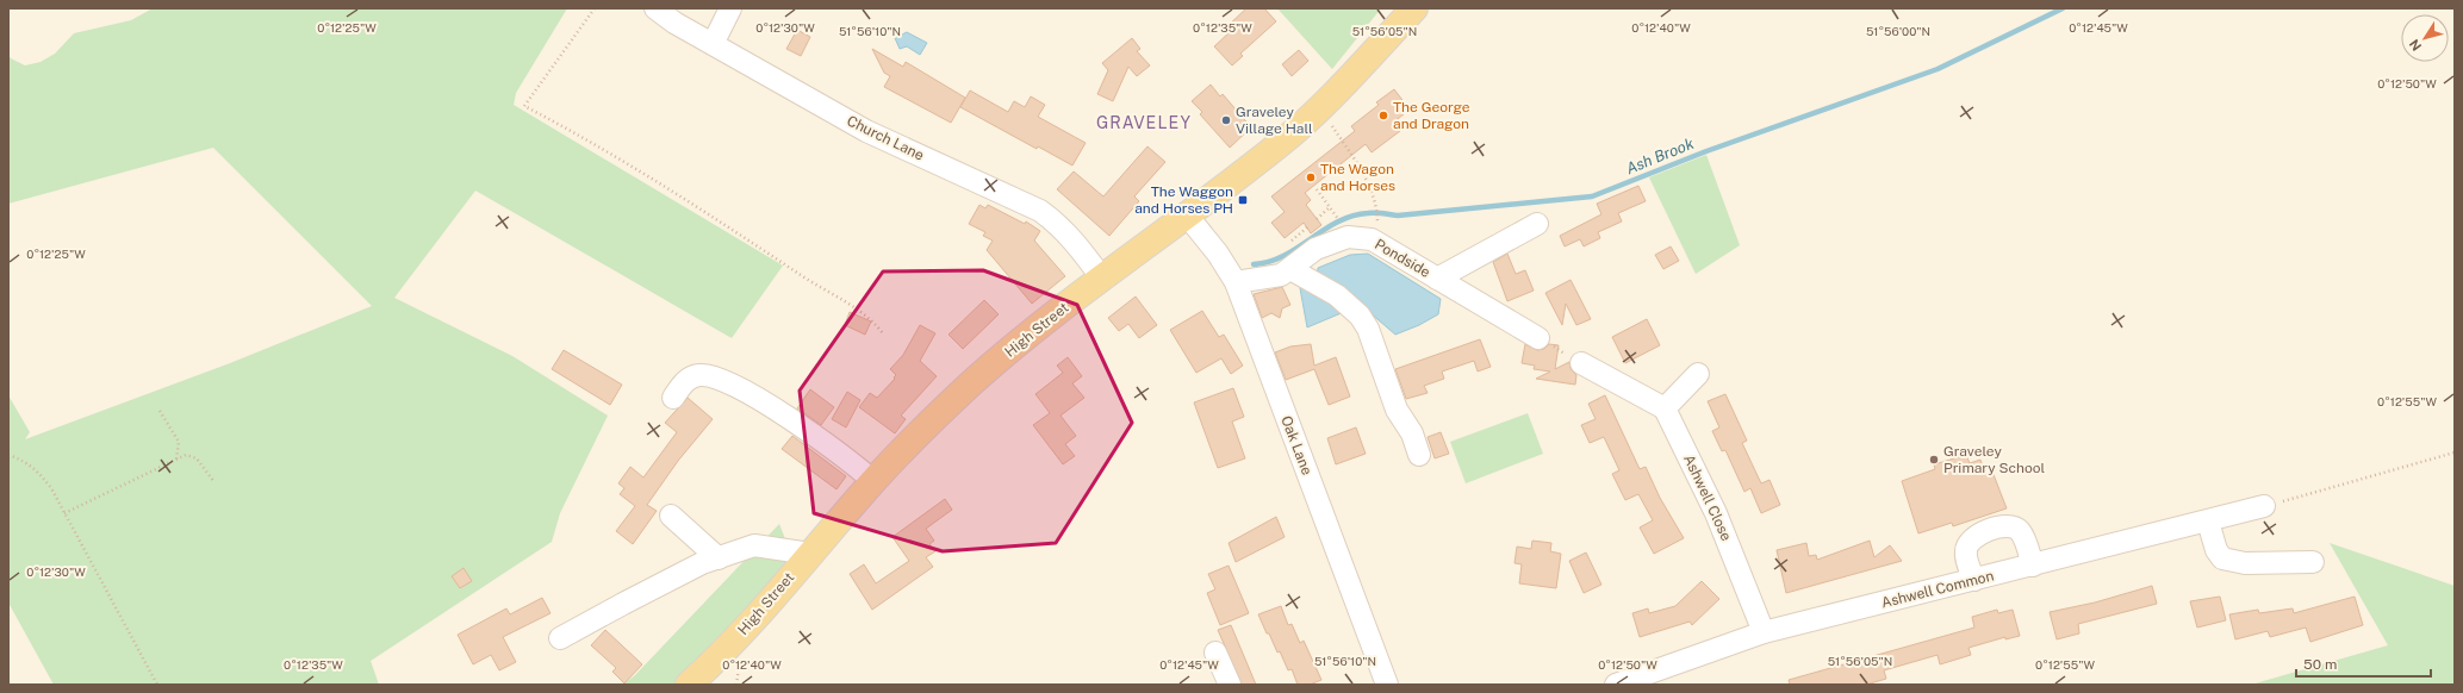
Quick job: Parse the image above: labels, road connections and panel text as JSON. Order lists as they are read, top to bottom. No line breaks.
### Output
{"streets":{"main road":["High Street"],"street":["Church Lane","Pondside","Oak Lane","Ashwell Close","Ashwell Common"]},"crossings":[["Church Lane","High Street"],["Pondside","Oak Lane"],["High Street","Oak Lane"],["Ashwell Close","Ashwell Common"]],"districts":["GRAVELEY"],"water":["Ash Brook"],"places":{"other":["The George and Dragon","Graveley Village Hall","The Wagon and Horses","Graveley Primary School"],"transit":["The Waggon and Horses PH"]},"scale_bar":"50 m","north":"bottom left","coordinates":["0°12'25\"W","0°12'30\"W","0°12'35\"W","0°12'40\"W","0°12'45\"W","51°56'10\"N","51°56'05\"N","51°56'00\"N","0°12'50\"W","0°12'55\"W"]}
